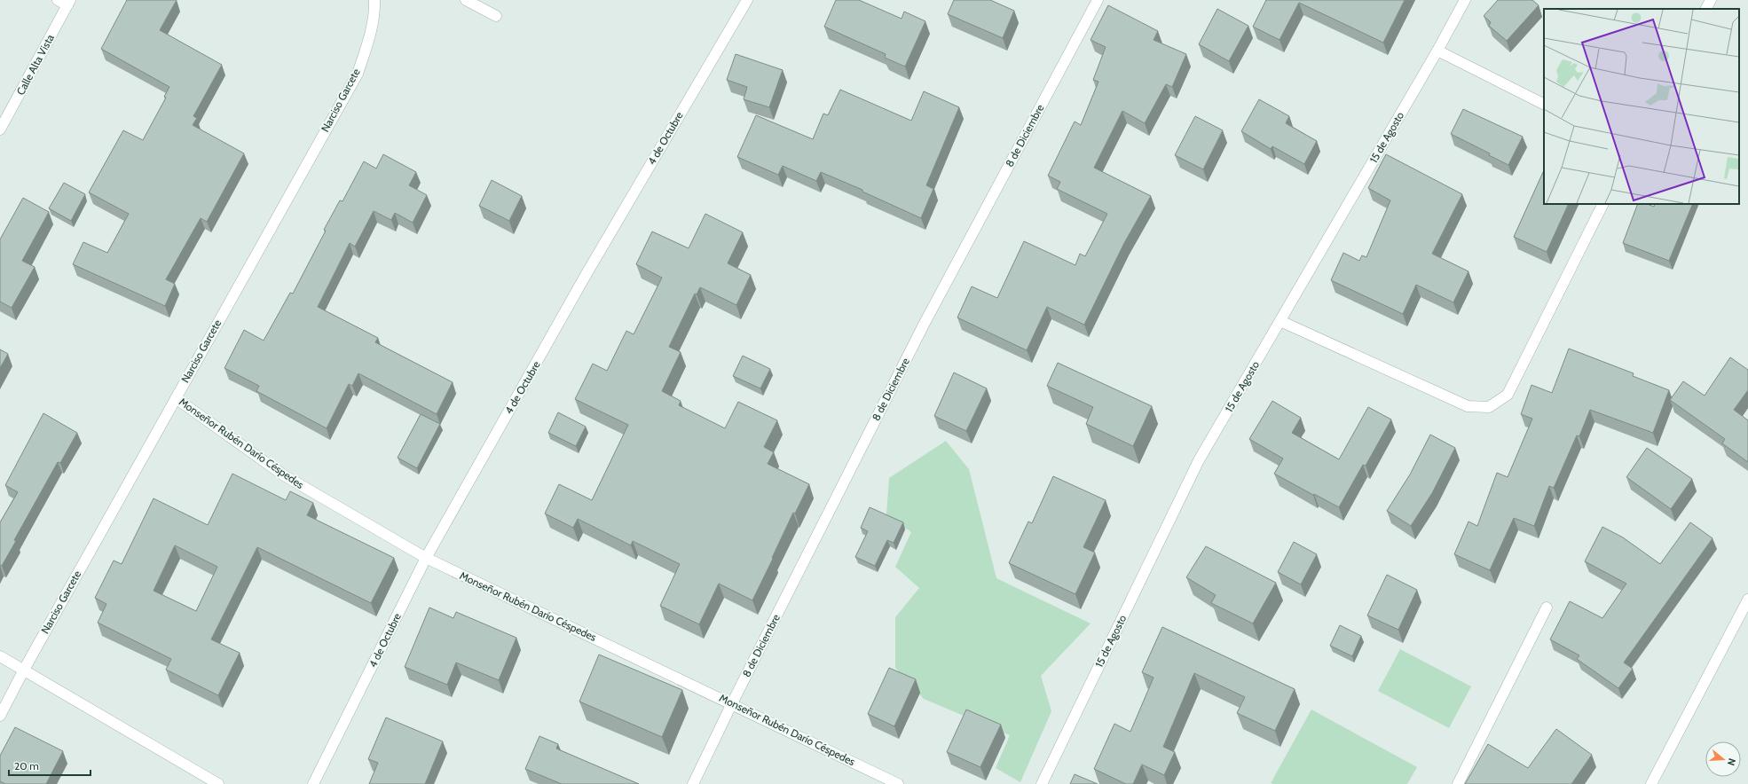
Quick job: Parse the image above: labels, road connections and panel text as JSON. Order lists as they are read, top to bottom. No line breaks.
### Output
{"streets":{"street":["Calle Alta Vista","Narciso Garcete","8 de Diciembre","15 de Agosto","4 de Octubre","Monseñor Rubén Darío Céspedes"]},"crossings":[["Narciso Garcete","Monseñor Rubén Darío Céspedes"],["8 de Diciembre","Monseñor Rubén Darío Céspedes"],["4 de Octubre","Monseñor Rubén Darío Céspedes"]],"scale_bar":"20 m","north":"right"}
